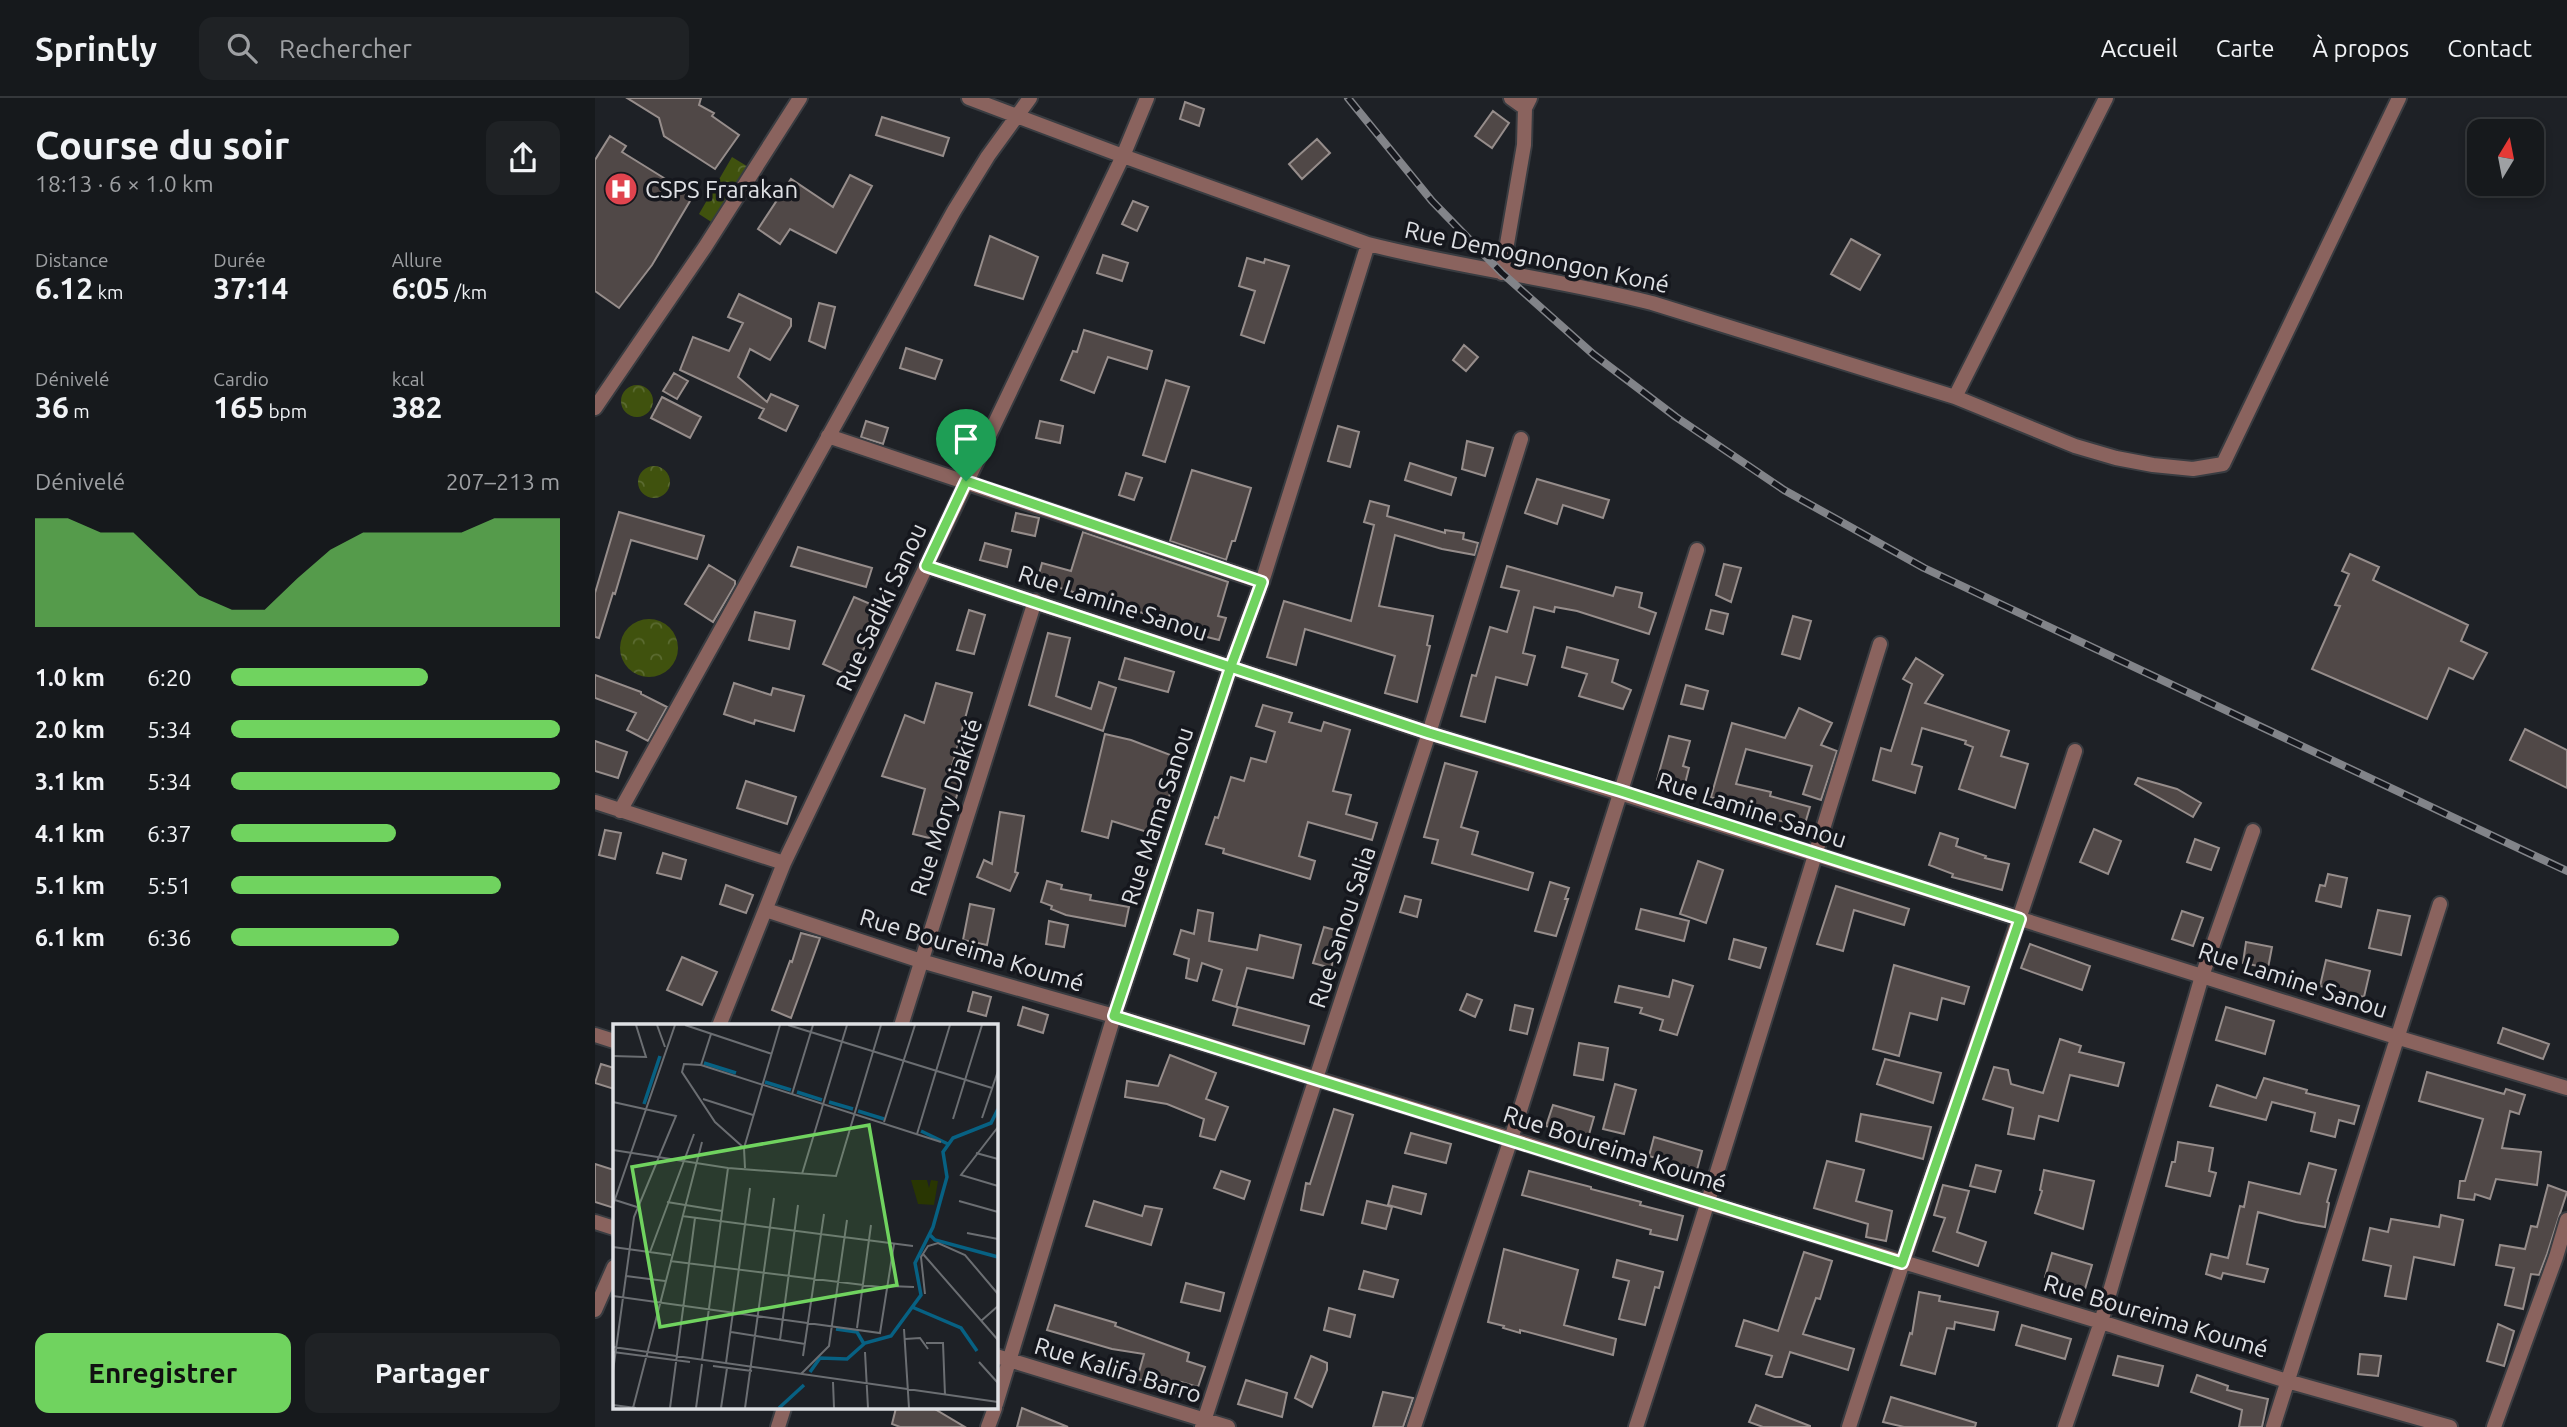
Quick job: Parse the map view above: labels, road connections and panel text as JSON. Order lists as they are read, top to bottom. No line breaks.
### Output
{"streets":{"street":["Rue Demognongon Koné","Rue Lamine Sanou","Rue Sadiki Sanou","Rue Mory Diakité","Rue Mama Sanou","Rue Sanou Salia","Rue Boureima Koumé","Rue Kalifa Barro"]},"crossings":[["Rue Demognongon Koné","Rue Sadiki Sanou"],["Rue Demognongon Koné","Rue Mama Sanou"],["Rue Lamine Sanou","Rue Sadiki Sanou"],["Rue Lamine Sanou","Rue Mory Diakité"],["Rue Lamine Sanou","Rue Mama Sanou"],["Rue Lamine Sanou","Rue Sanou Salia"],["Rue Sadiki Sanou","Rue Boureima Koumé"],["Rue Mory Diakité","Rue Boureima Koumé"],["Rue Mama Sanou","Rue Boureima Koumé"],["Rue Mama Sanou","Rue Kalifa Barro"],["Rue Sanou Salia","Rue Boureima Koumé"],["Rue Sanou Salia","Rue Kalifa Barro"]],"places":{"hospital":["CSPS Frarakan"]},"north":"top","page":{"header":"Sprintly","search":"Rechercher","nav":["Accueil","Carte","À propos","Contact"],"heading":["Course du soir","18:13 · 6 × 1.0 km"],"stats":[["Distance","6.12 km"],["Durée","37:14"],["Allure","6:05 /km"],["Dénivelé","36 m"],["Cardio","165 bpm"],["kcal","382"]],"chart":["Dénivelé","207–213 m"],"list":[{"name":"1.0 km","note":"6:20"},{"name":"2.0 km","note":"5:34"},{"name":"3.1 km","note":"5:34"},{"name":"4.1 km","note":"6:37"},{"name":"5.1 km","note":"5:51"},{"name":"6.1 km","note":"6:36"}],"buttons":["Enregistrer","Partager"]}}
